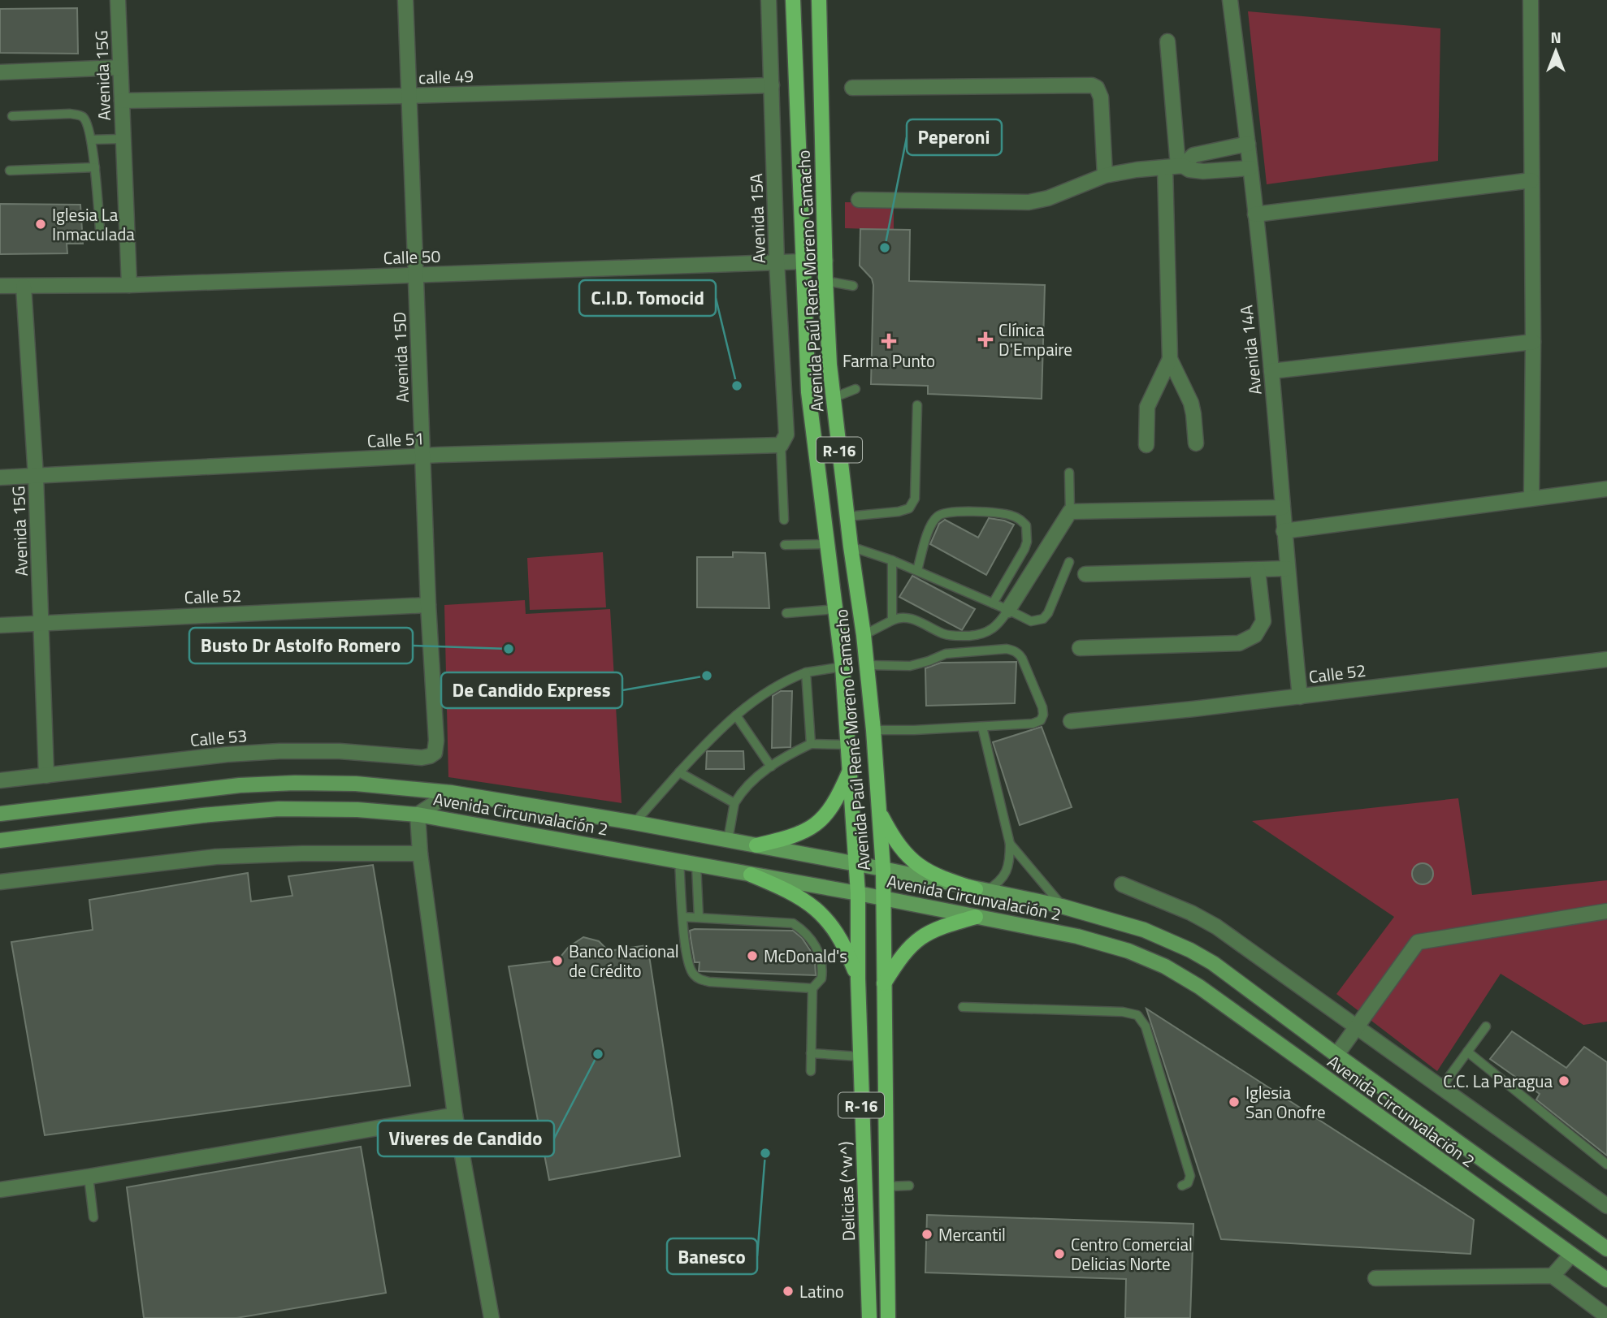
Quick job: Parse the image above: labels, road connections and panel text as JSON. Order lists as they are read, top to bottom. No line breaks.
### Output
{"streets":{"main road":["Avenida Paúl René Moreno Camacho","R-16","Avenida Circunvalación 2","Delicias (^w^)"],"street":["Avenida 15G","calle 49","Avenida 15A","Calle 50","Avenida 14A","Avenida 15D","Calle 51","Calle 52","Calle 53"]},"crossings":[["Avenida 15G","calle 49"],["Avenida 15G","Calle 50"],["Avenida 15G","Calle 51"],["Avenida 15G","Calle 52"],["Avenida 15G","Calle 53"],["calle 49","Avenida 15A"],["calle 49","Avenida 15D"],["Avenida 15A","Calle 50"],["Avenida 15A","Calle 51"],["Calle 50","Avenida Paúl René Moreno Camacho"],["Calle 50","Avenida 15D"],["Avenida Paúl René Moreno Camacho","R-16"],["Avenida Paúl René Moreno Camacho","Avenida Circunvalación 2"],["Avenida Paúl René Moreno Camacho","Delicias (^w^)"],["Avenida 14A","Calle 52"],["Avenida 15D","Calle 51"],["Avenida 15D","Calle 52"],["Avenida 15D","Calle 53"],["R-16","Avenida Circunvalación 2"],["Avenida Circunvalación 2","Delicias (^w^)"]],"places":{"other":["Iglesia La Inmaculada","Peperoni","C.I.D. Tomocid","Busto Dr Astolfo Romero","De Candido Express","McDonald's","Banco Nacional de Crédito","Viveres de Candido","C.C. La Paragua","Iglesia San Onofre","Banesco","Mercantil","Centro Comercial Delicias Norte","Latino"],"health":["Clínica D'Empaire","Farma Punto"]},"north":"top"}
